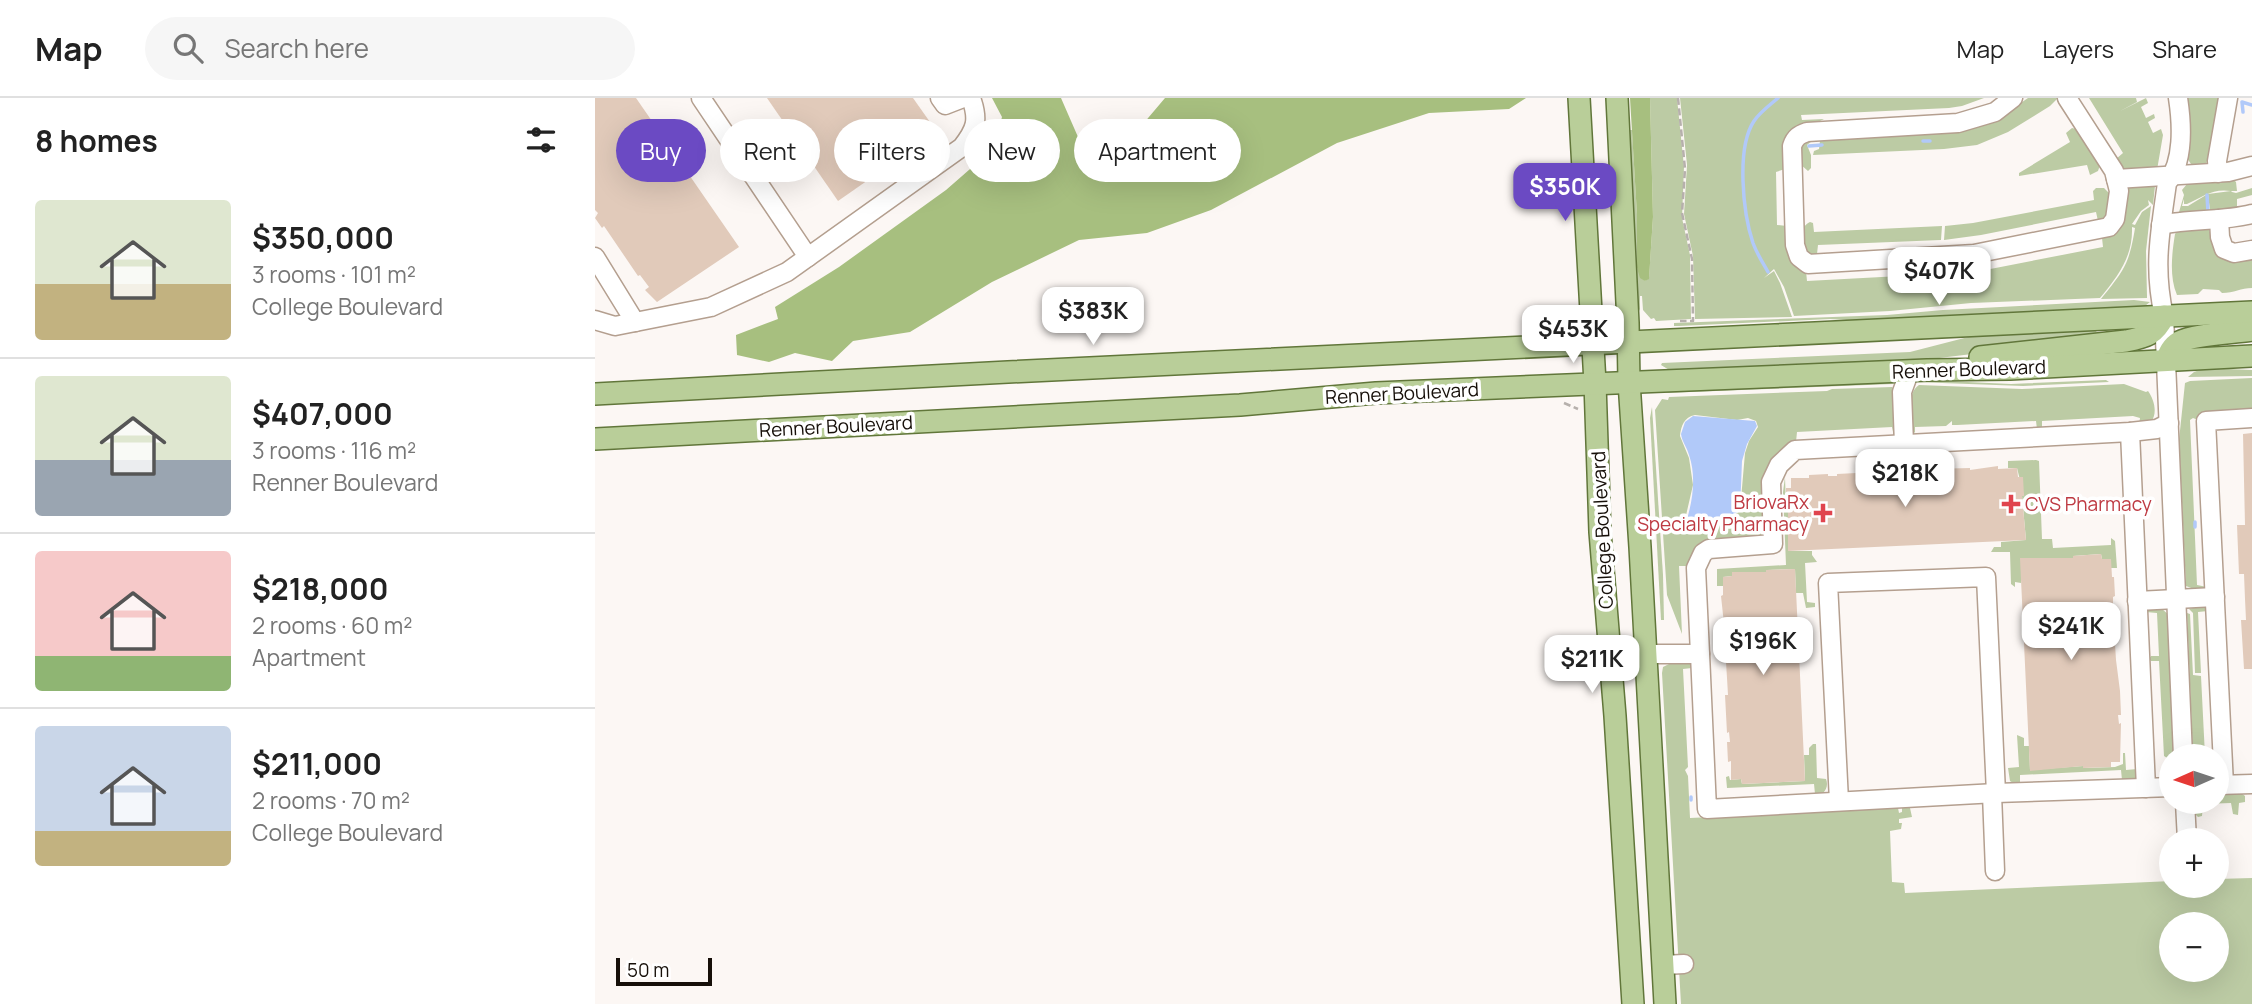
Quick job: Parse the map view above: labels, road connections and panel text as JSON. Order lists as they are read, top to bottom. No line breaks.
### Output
{"streets":{"main road":["Renner Boulevard","College Boulevard"]},"crossings":[["Renner Boulevard","College Boulevard"]],"places":{"health":["CVS Pharmacy","BriovaRx Specialty Pharmacy"]},"scale_bar":"50 m","north":"left","page":{"header":"Map","search":"Search here","nav":["Map","Layers","Share"],"heading":"8 homes","chip":["Buy","Rent","Filters","New","Apartment"],"price":["$350K","$407K","$383K","$453K","$218K","$241K","$196K","$211K"],"list":[{"name":"$350,000","note":"3 rooms · 101 m² · College Boulevard"},{"name":"$407,000","note":"3 rooms · 116 m² · Renner Boulevard"},{"name":"$218,000","note":"2 rooms · 60 m² · Apartment"},{"name":"$211,000","note":"2 rooms · 70 m² · College Boulevard"}],"map_buttons":["+","−"],"scale":"50 m"}}
